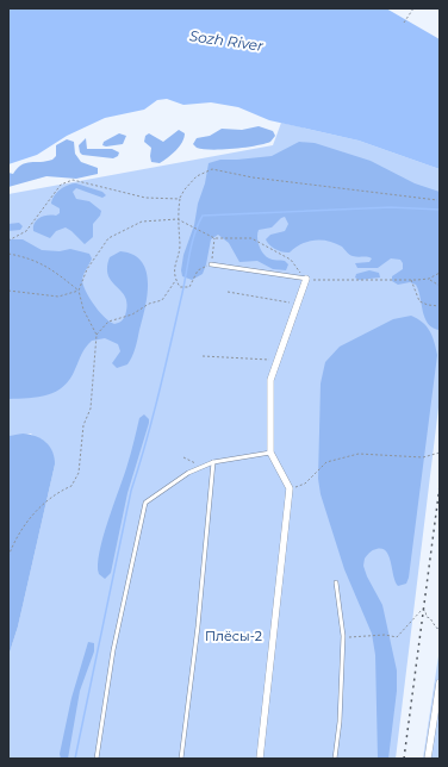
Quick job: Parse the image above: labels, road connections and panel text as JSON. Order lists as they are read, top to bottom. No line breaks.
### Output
{"water":["Sozh River"],"parks":["Плёсы-2"]}
